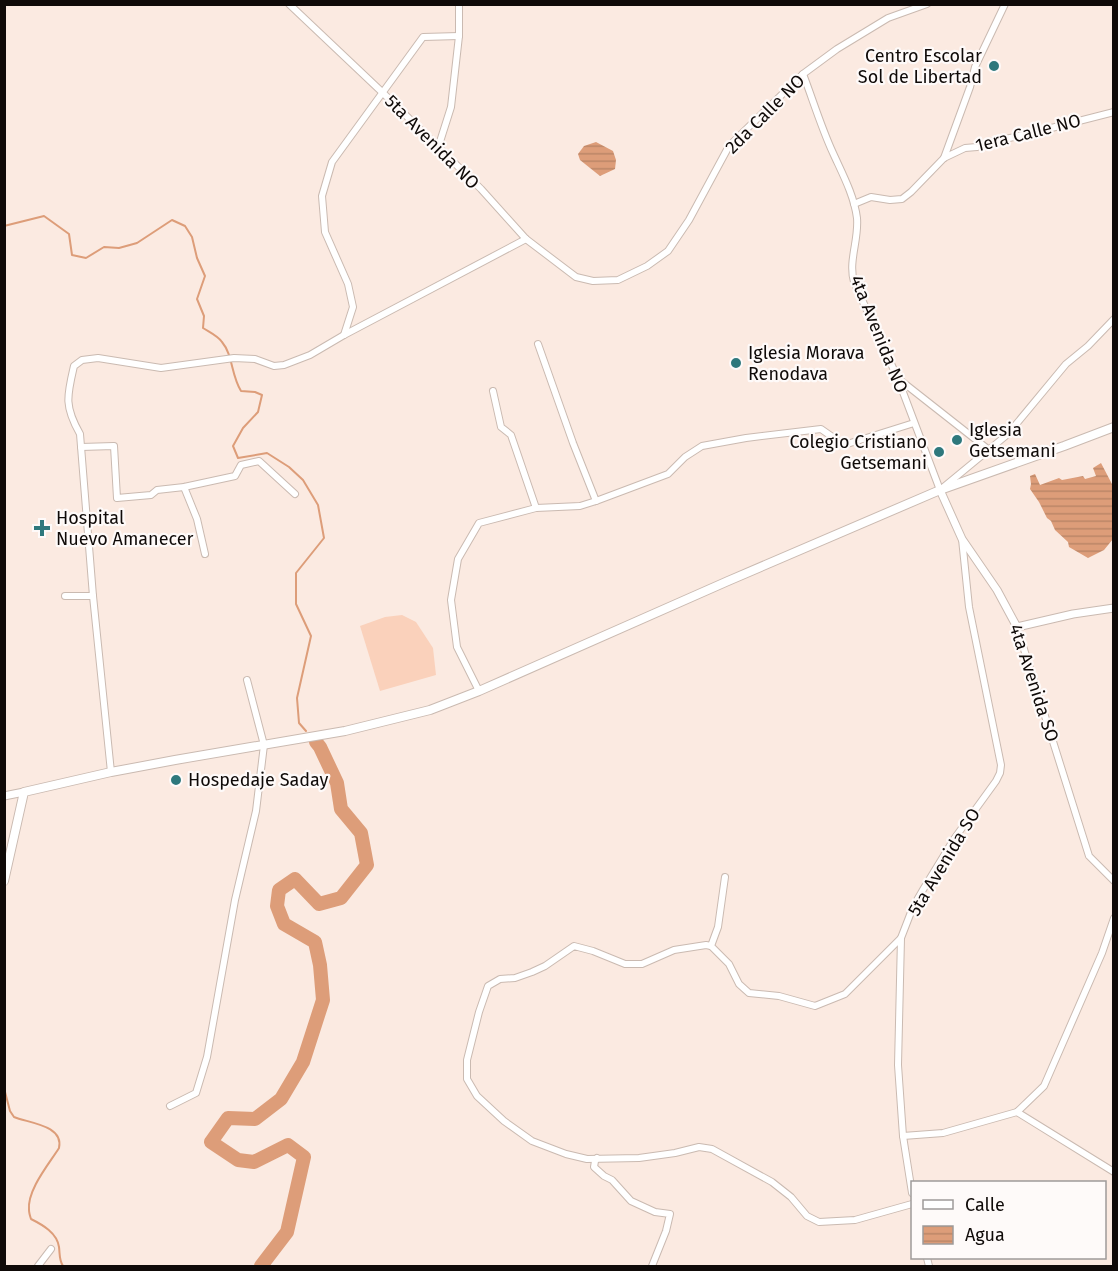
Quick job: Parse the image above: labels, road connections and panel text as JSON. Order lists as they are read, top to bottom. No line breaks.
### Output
{"streets":{"street":["2da Calle NO","1era Calle NO","5ta Avenida NO","4ta Avenida NO","4ta Avenida SO","5ta Avenida SO"]},"crossings":[["2da Calle NO","5ta Avenida NO"],["2da Calle NO","4ta Avenida NO"],["4ta Avenida NO","4ta Avenida SO"],["4ta Avenida SO","5ta Avenida SO"]],"places":{"other":["Centro Escolar Sol de Libertad","Iglesia Morava Renodava","Iglesia Getsemani","Colegio Cristiano Getsemani","Hospedaje Saday"],"health":["Hospital Nuevo Amanecer"]},"legend":["Calle","Agua"]}
